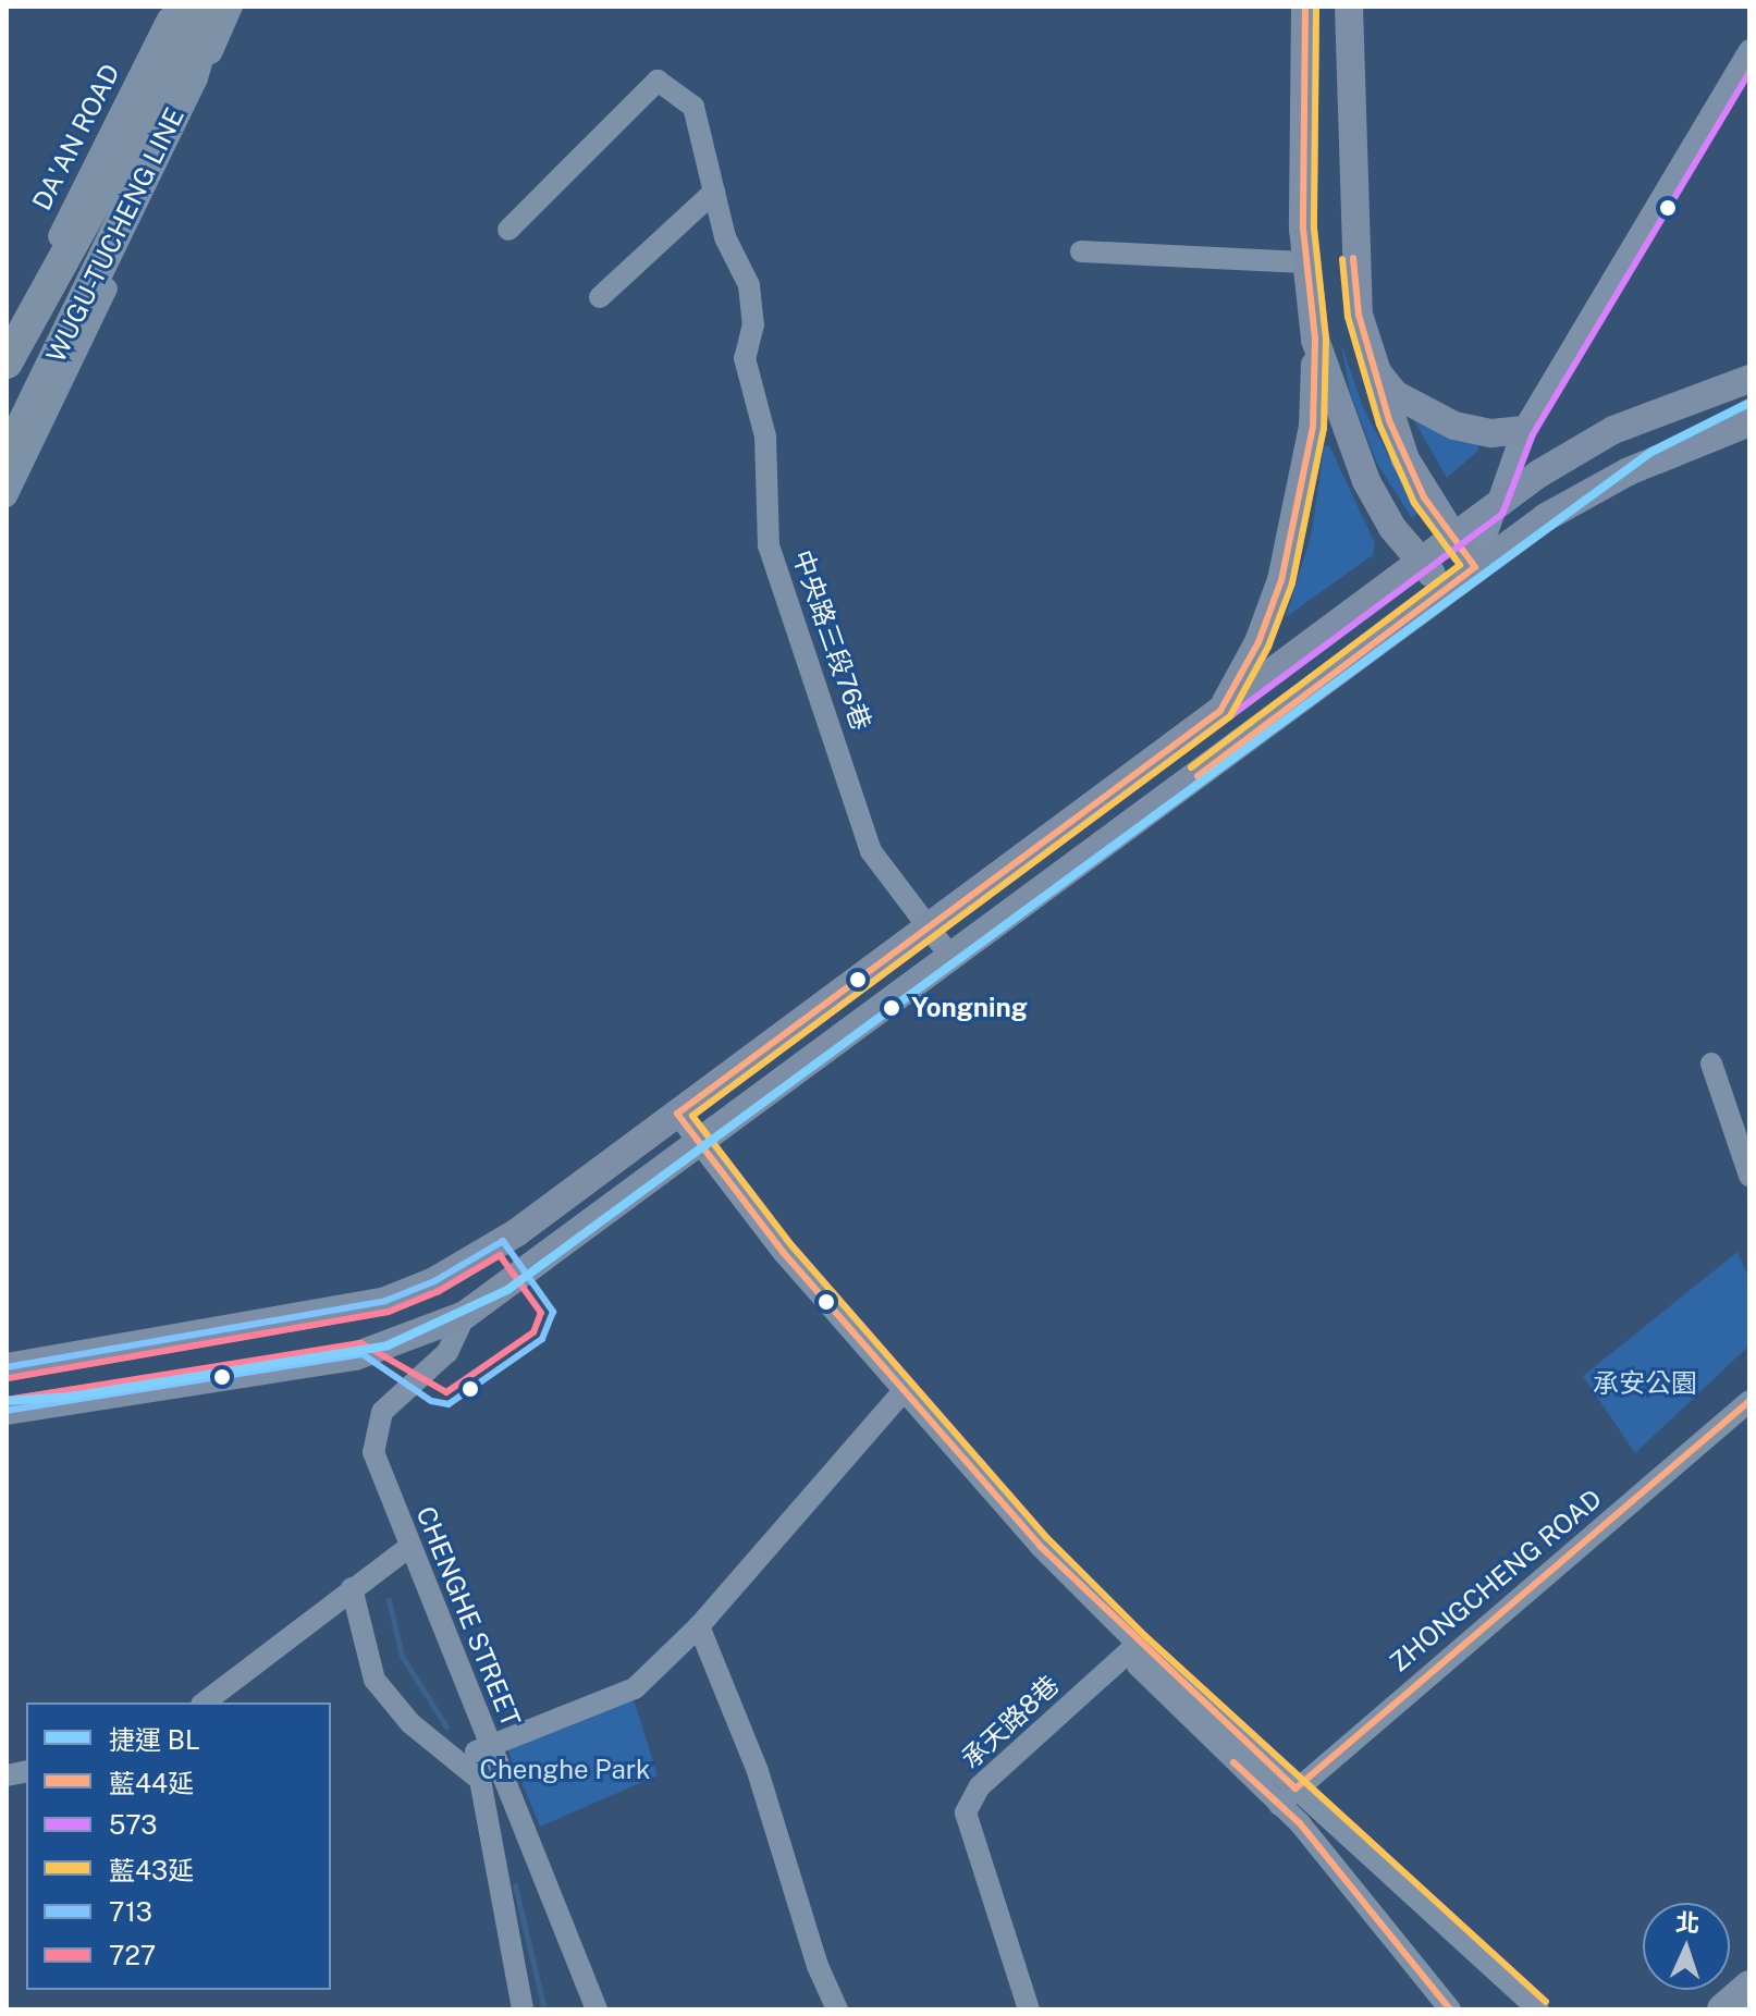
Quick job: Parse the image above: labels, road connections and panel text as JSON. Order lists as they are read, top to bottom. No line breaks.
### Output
{"streets":{"highway":["WUGU-TUCHENG LINE"],"street":["DA'AN ROAD","中央路三段76巷","ZHONGCHENG ROAD","CHENGHE STREET","承天路8巷"]},"parks":["承安公園","Chenghe Park"],"places":["Yongning"],"lines":["transit line 藍44延","transit line 藍43延","transit line 573","metro line BL","transit line 713","transit line 727"],"legend":["捷運 BL","藍44延","573","藍43延","713","727"],"north":"top"}
